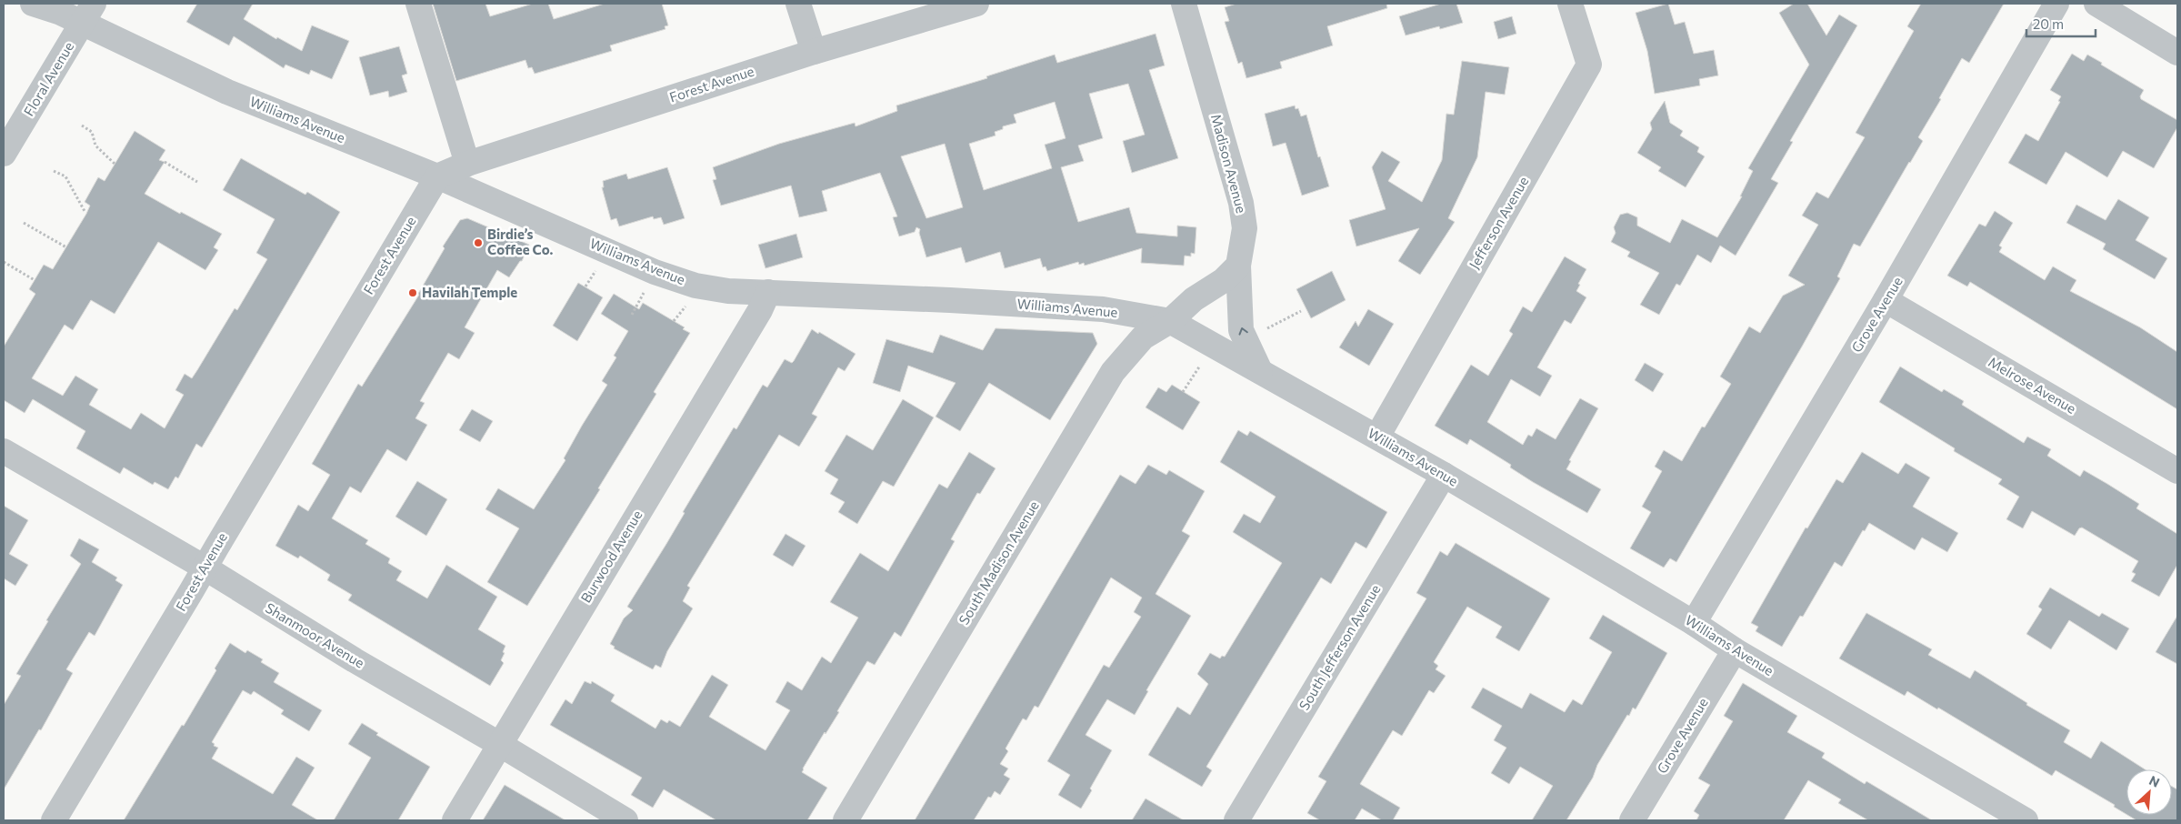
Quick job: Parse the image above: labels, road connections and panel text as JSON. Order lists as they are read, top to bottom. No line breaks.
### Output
{"streets":{"street":["Floral Avenue","Forest Avenue","Williams Avenue","Madison Avenue","Jefferson Avenue","Grove Avenue","Melrose Avenue","Burwood Avenue","South Madison Avenue","Shanmoor Avenue","South Jefferson Avenue"]},"crossings":[["Floral Avenue","Williams Avenue"],["Forest Avenue","Williams Avenue"],["Forest Avenue","Shanmoor Avenue"],["Williams Avenue","Madison Avenue"],["Williams Avenue","Jefferson Avenue"],["Williams Avenue","Grove Avenue"],["Williams Avenue","Burwood Avenue"],["Williams Avenue","South Madison Avenue"],["Williams Avenue","South Jefferson Avenue"],["Grove Avenue","Melrose Avenue"],["Burwood Avenue","Shanmoor Avenue"]],"places":["Birdie’s Coffee Co.","Havilah Temple"],"scale_bar":"20 m","north":"top right"}
